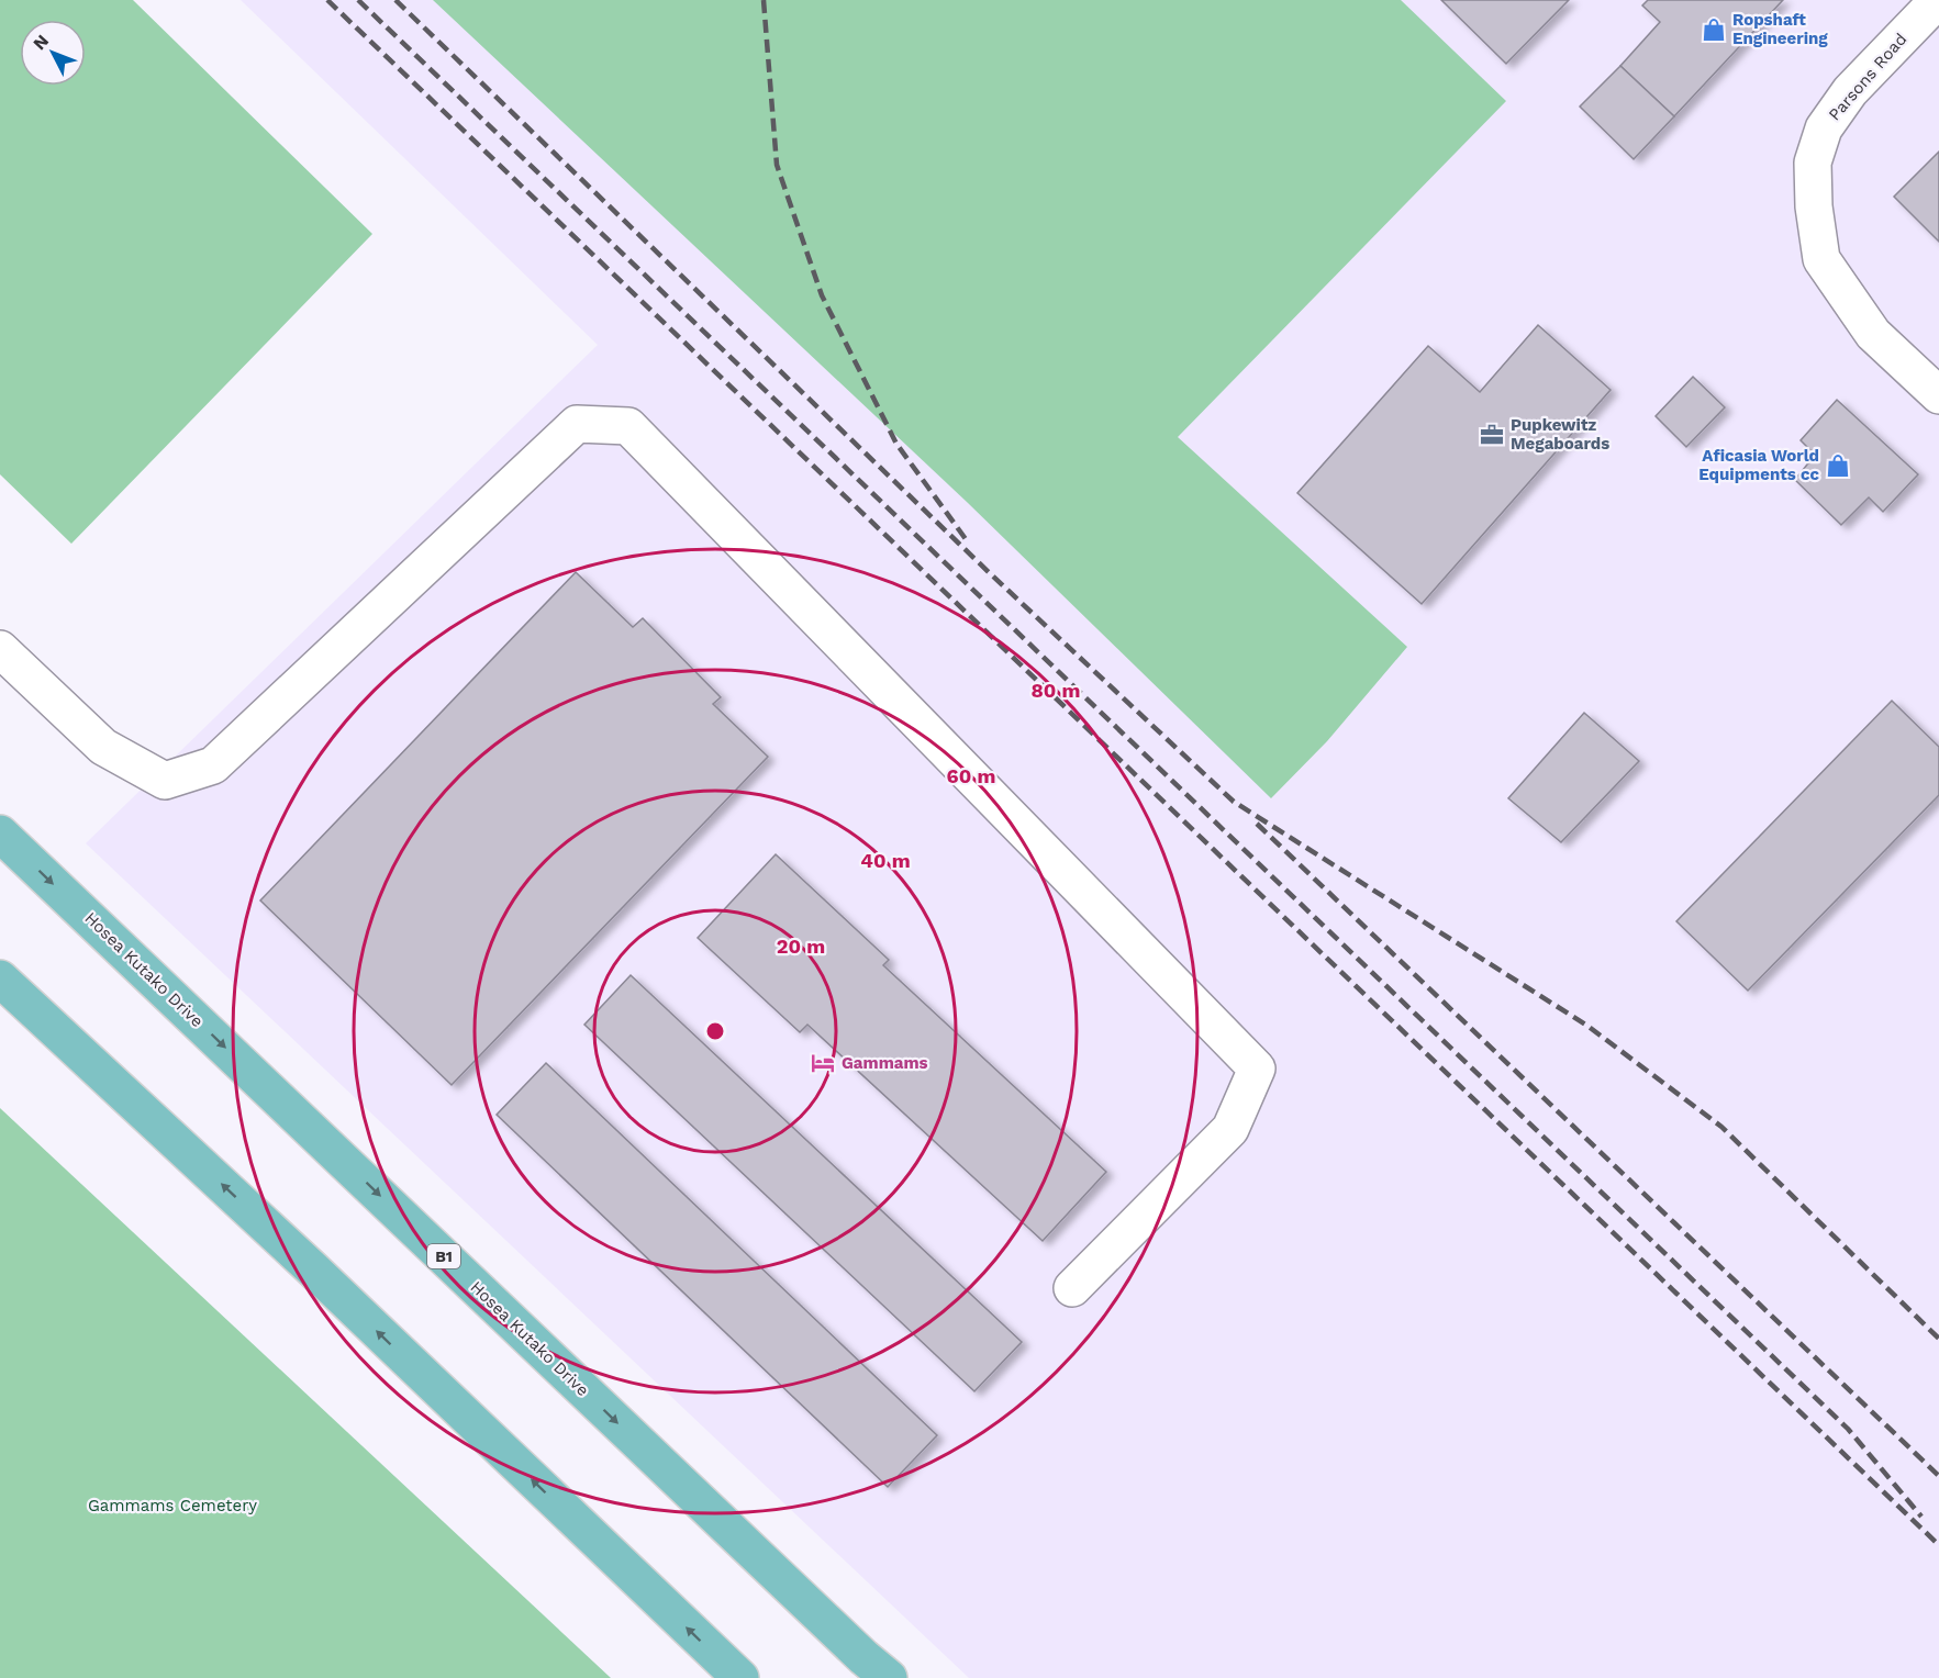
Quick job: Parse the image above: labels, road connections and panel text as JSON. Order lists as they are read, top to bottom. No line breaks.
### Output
{"streets":{"main road":["Hosea Kutako Drive","B1"],"street":["Parsons Road"]},"parks":["Gammams Cemetery"],"places":{"shop":["Ropshaft Engineering","Aficasia World Equipments cc"],"office":["Pupkewitz Megaboards"],"hotel":["Gammams"]},"north":"top left","rings":["80 m","60 m","40 m","20 m"]}
